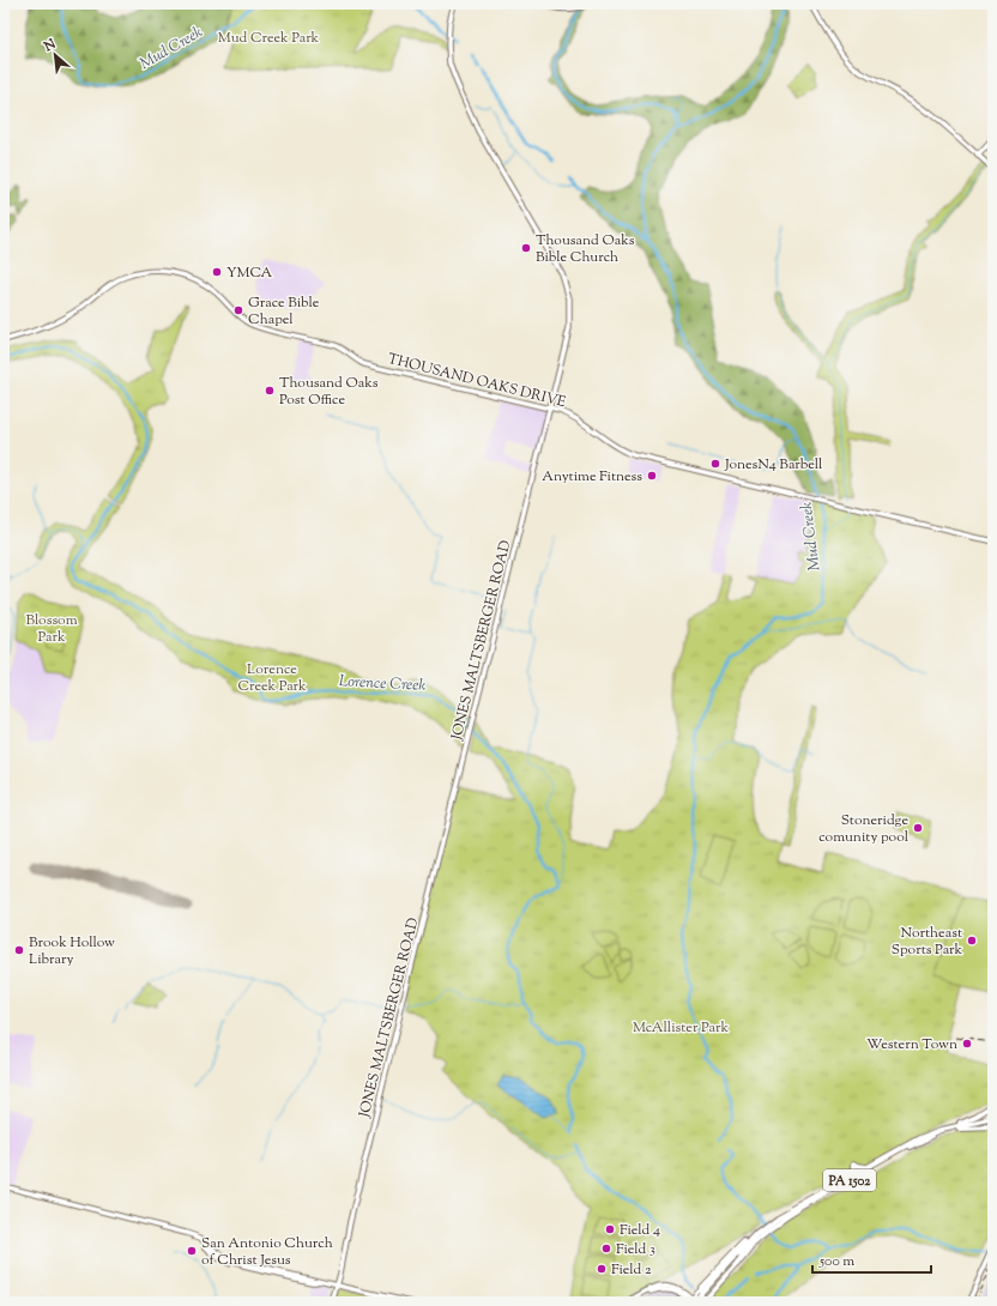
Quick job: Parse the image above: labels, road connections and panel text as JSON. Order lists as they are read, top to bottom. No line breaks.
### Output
{"streets":{"highway":["PA 1502"],"main road":["THOUSAND OAKS DRIVE","JONES MALTSBERGER ROAD"]},"crossings":[["THOUSAND OAKS DRIVE","JONES MALTSBERGER ROAD"]],"water":["Mud Creek","Lorence Creek"],"parks":["Mud Creek Park","Blossom Park","Lorence Creek Park","McAllister Park"],"places":["Thousand Oaks Bible Church","YMCA","Grace Bible Chapel","Thousand Oaks Post Office","JonesN4 Barbell","Anytime Fitness","Stoneridge comunity pool","Northeast Sports Park","Brook Hollow Library","Western Town","Field 4","Field 3","San Antonio Church of Christ Jesus","Field 2"],"scale_bar":"500 m","north":"top left"}
